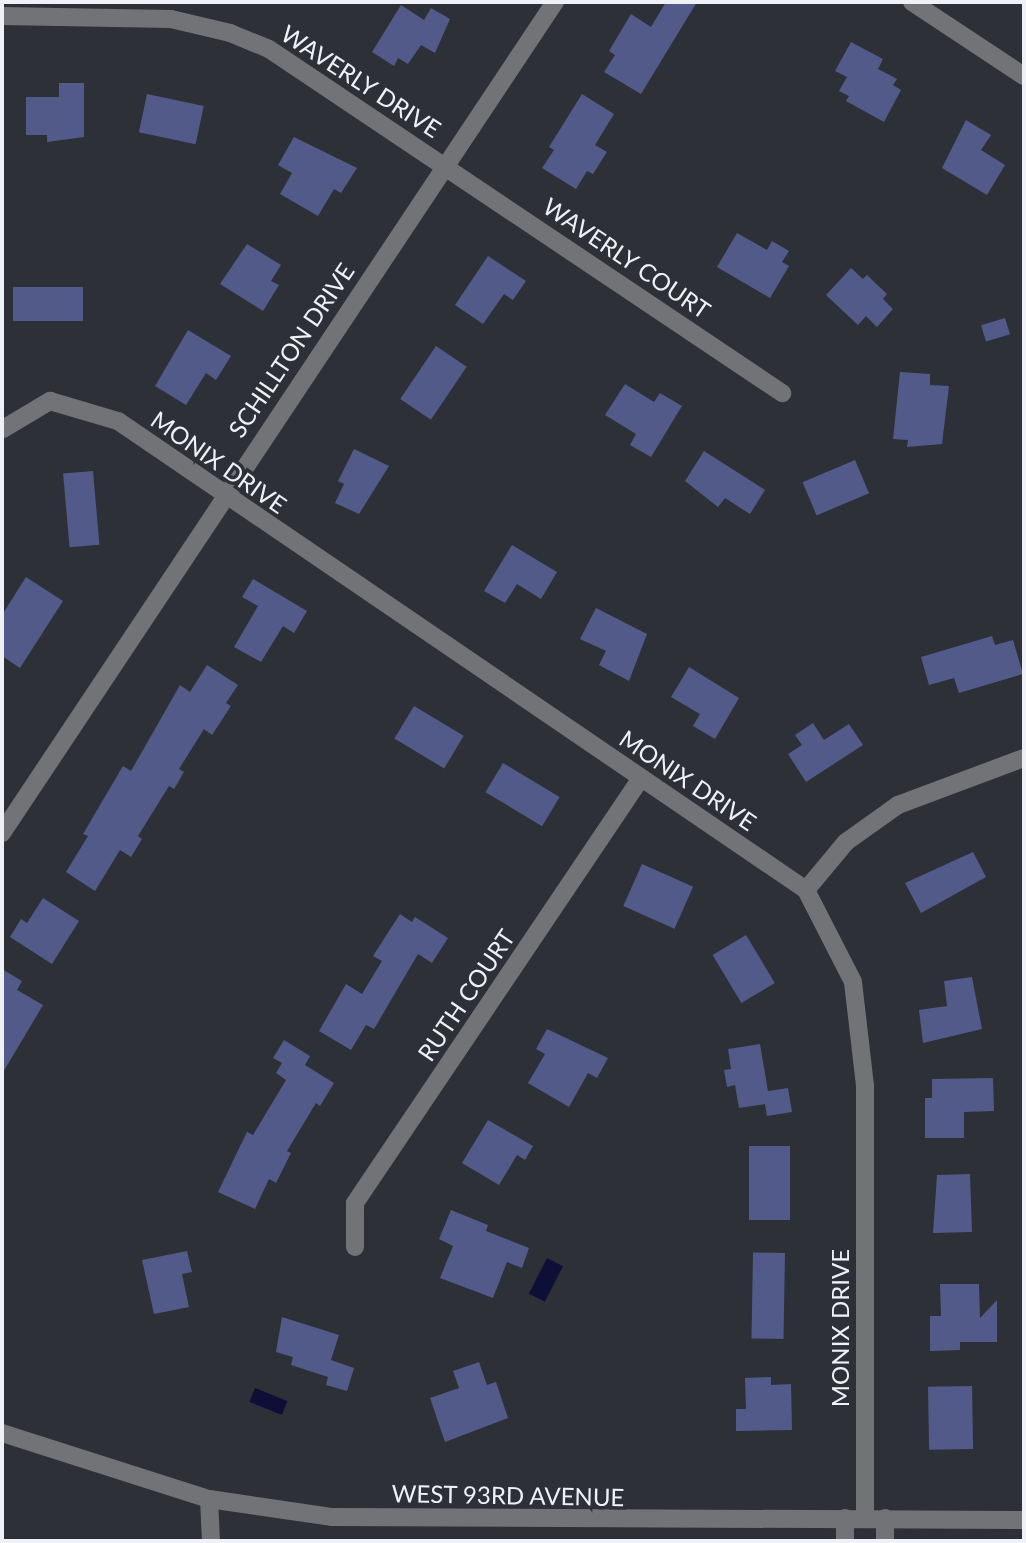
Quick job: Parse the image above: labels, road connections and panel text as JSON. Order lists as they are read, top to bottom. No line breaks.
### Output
{"streets":{"street":["WAVERLY DRIVE","WAVERLY COURT","SCHILLTON DRIVE","MONIX DRIVE","RUTH COURT","WEST 93RD AVENUE"]},"crossings":[["WAVERLY DRIVE","WAVERLY COURT"],["WAVERLY DRIVE","SCHILLTON DRIVE"],["WAVERLY COURT","SCHILLTON DRIVE"],["SCHILLTON DRIVE","MONIX DRIVE"],["MONIX DRIVE","RUTH COURT"],["MONIX DRIVE","WEST 93RD AVENUE"]]}
